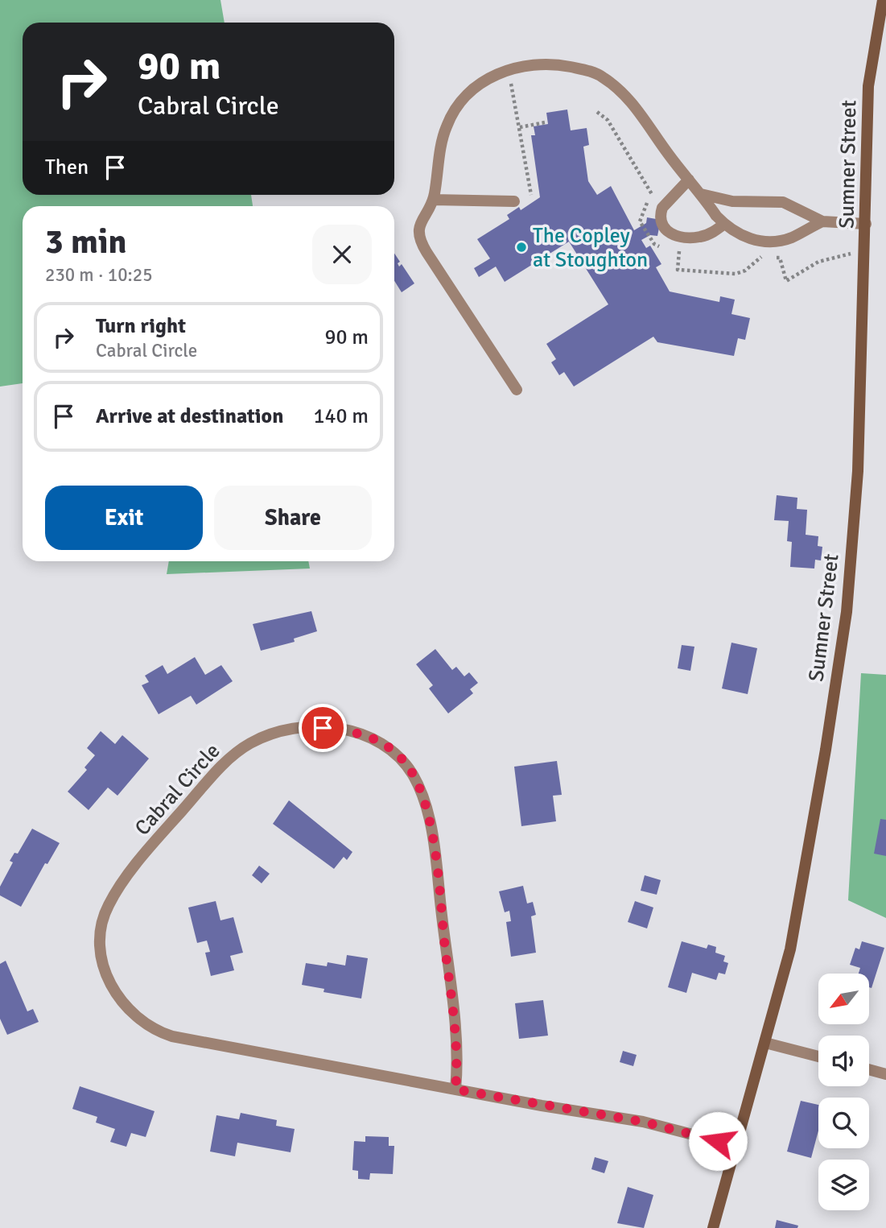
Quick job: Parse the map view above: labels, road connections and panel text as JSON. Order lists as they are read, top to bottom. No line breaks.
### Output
{"streets":{"main road":["Sumner Street"],"street":["Cabral Circle"]},"crossings":[["Sumner Street","Cabral Circle"]],"places":["The Copley at Stoughton"],"north":"bottom left","page":{"turn":["90 m","Cabral Circle"],"then":"Then","heading":["3 min","230 m · 10:25"],"list":[{"name":"Turn right","note":"Cabral Circle","value":"90 m"},{"name":"Arrive at destination","value":"140 m"}],"buttons":["Exit","Share"]}}
